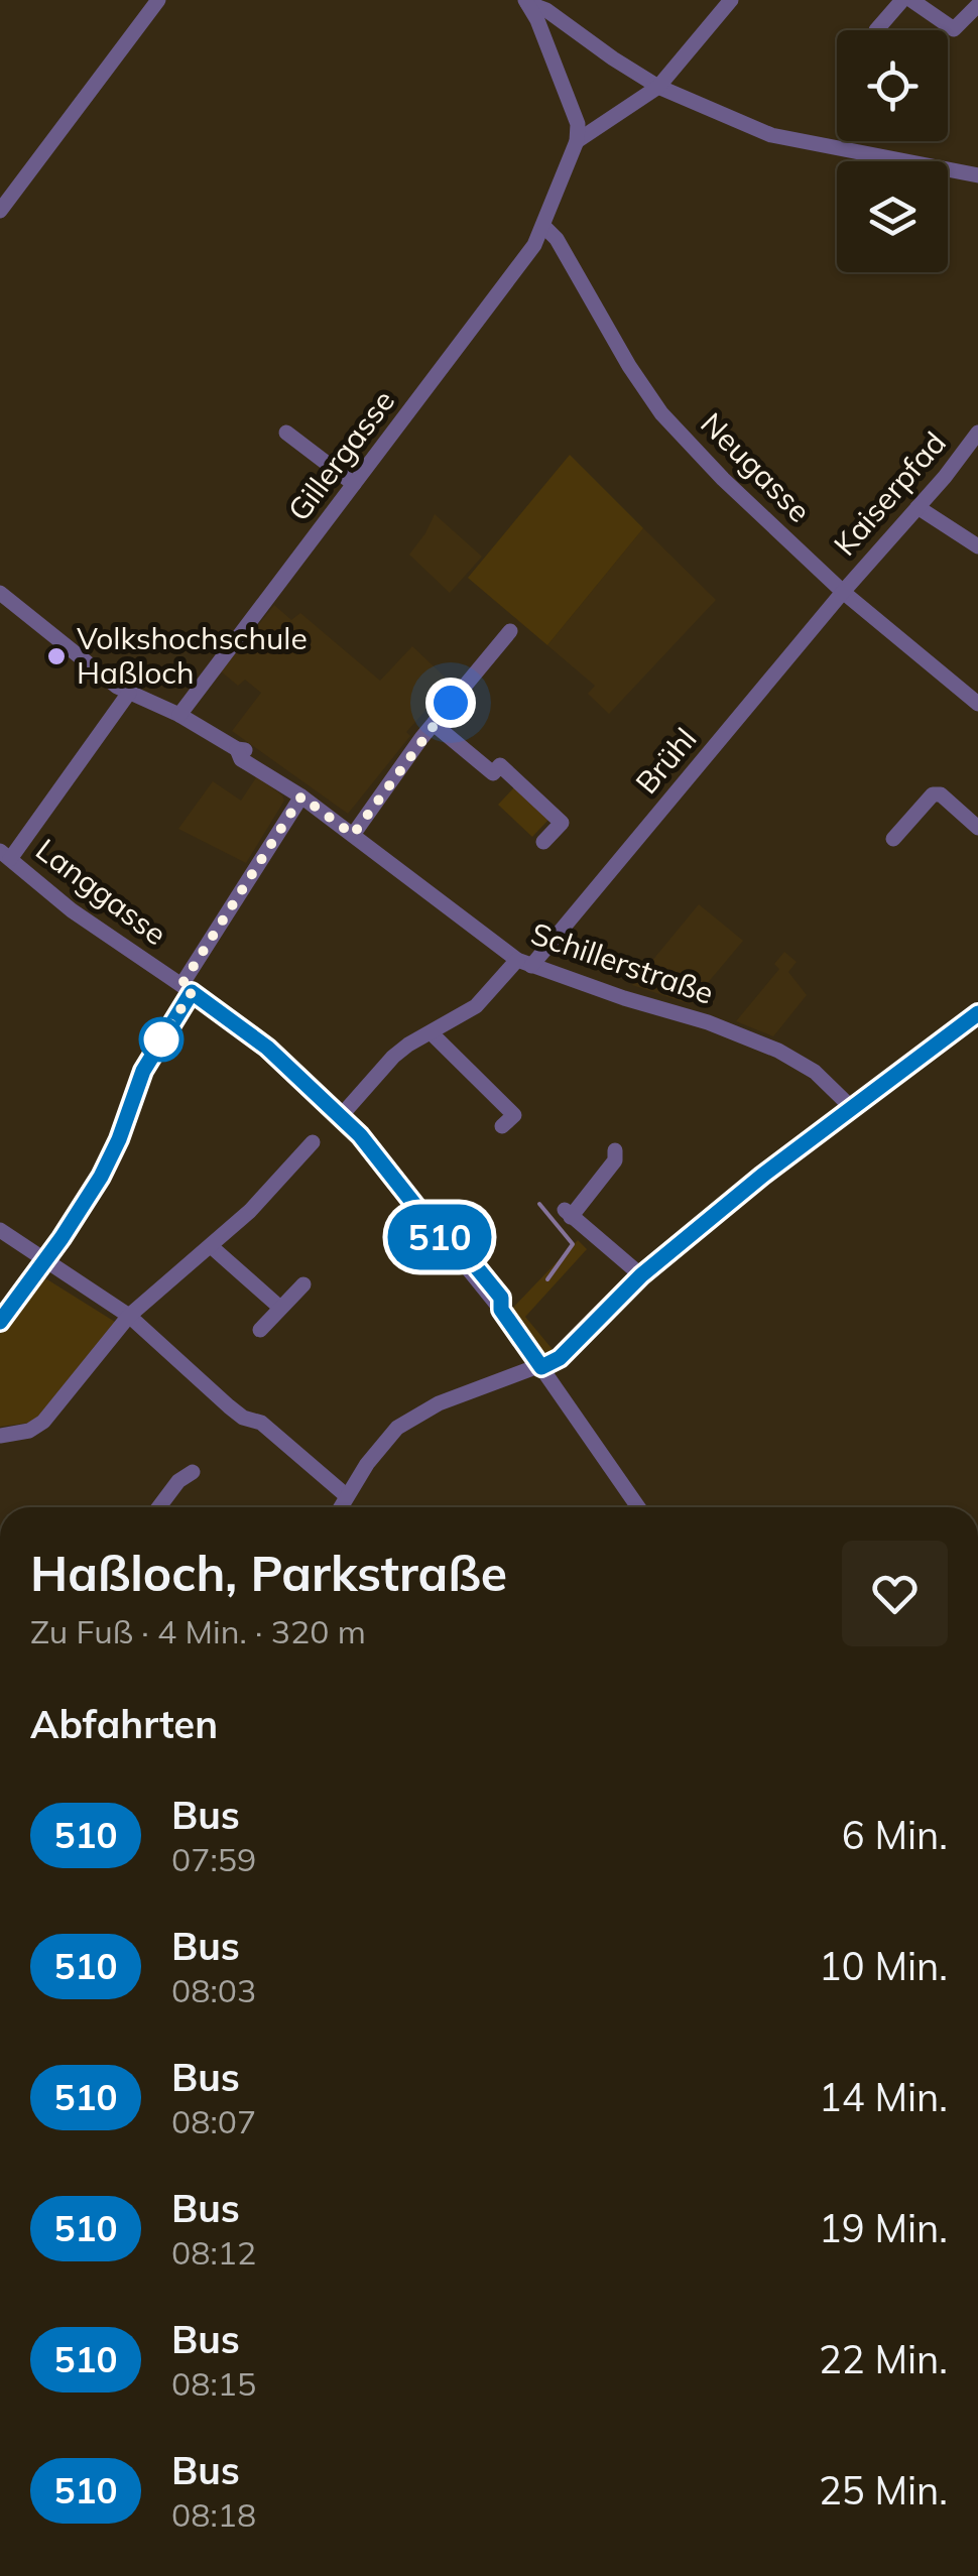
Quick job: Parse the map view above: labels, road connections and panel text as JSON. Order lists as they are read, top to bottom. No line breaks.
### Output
{"streets":{"street":["Gillergasse","Neugasse","Kaiserpfad","Brühl","Langgasse","Schillerstraße"]},"crossings":[["Gillergasse","Neugasse"],["Gillergasse","Schillerstraße"],["Neugasse","Kaiserpfad"],["Neugasse","Brühl"],["Kaiserpfad","Brühl"],["Brühl","Langgasse"],["Brühl","Schillerstraße"]],"places":["Volkshochschule Haßloch"],"lines":["bus line 510"],"page":{"on_map":"510","heading":[["Haßloch, Parkstraße","Zu Fuß · 4 Min. · 320 m"],"Abfahrten"],"list":[{"mark":"510","name":"Bus","note":"07:59","value":"6 Min."},{"mark":"510","name":"Bus","note":"08:03","value":"10 Min."},{"mark":"510","name":"Bus","note":"08:07","value":"14 Min."},{"mark":"510","name":"Bus","note":"08:12","value":"19 Min."},{"mark":"510","name":"Bus","note":"08:15","value":"22 Min."},{"mark":"510","name":"Bus","note":"08:18","value":"25 Min."}]}}
